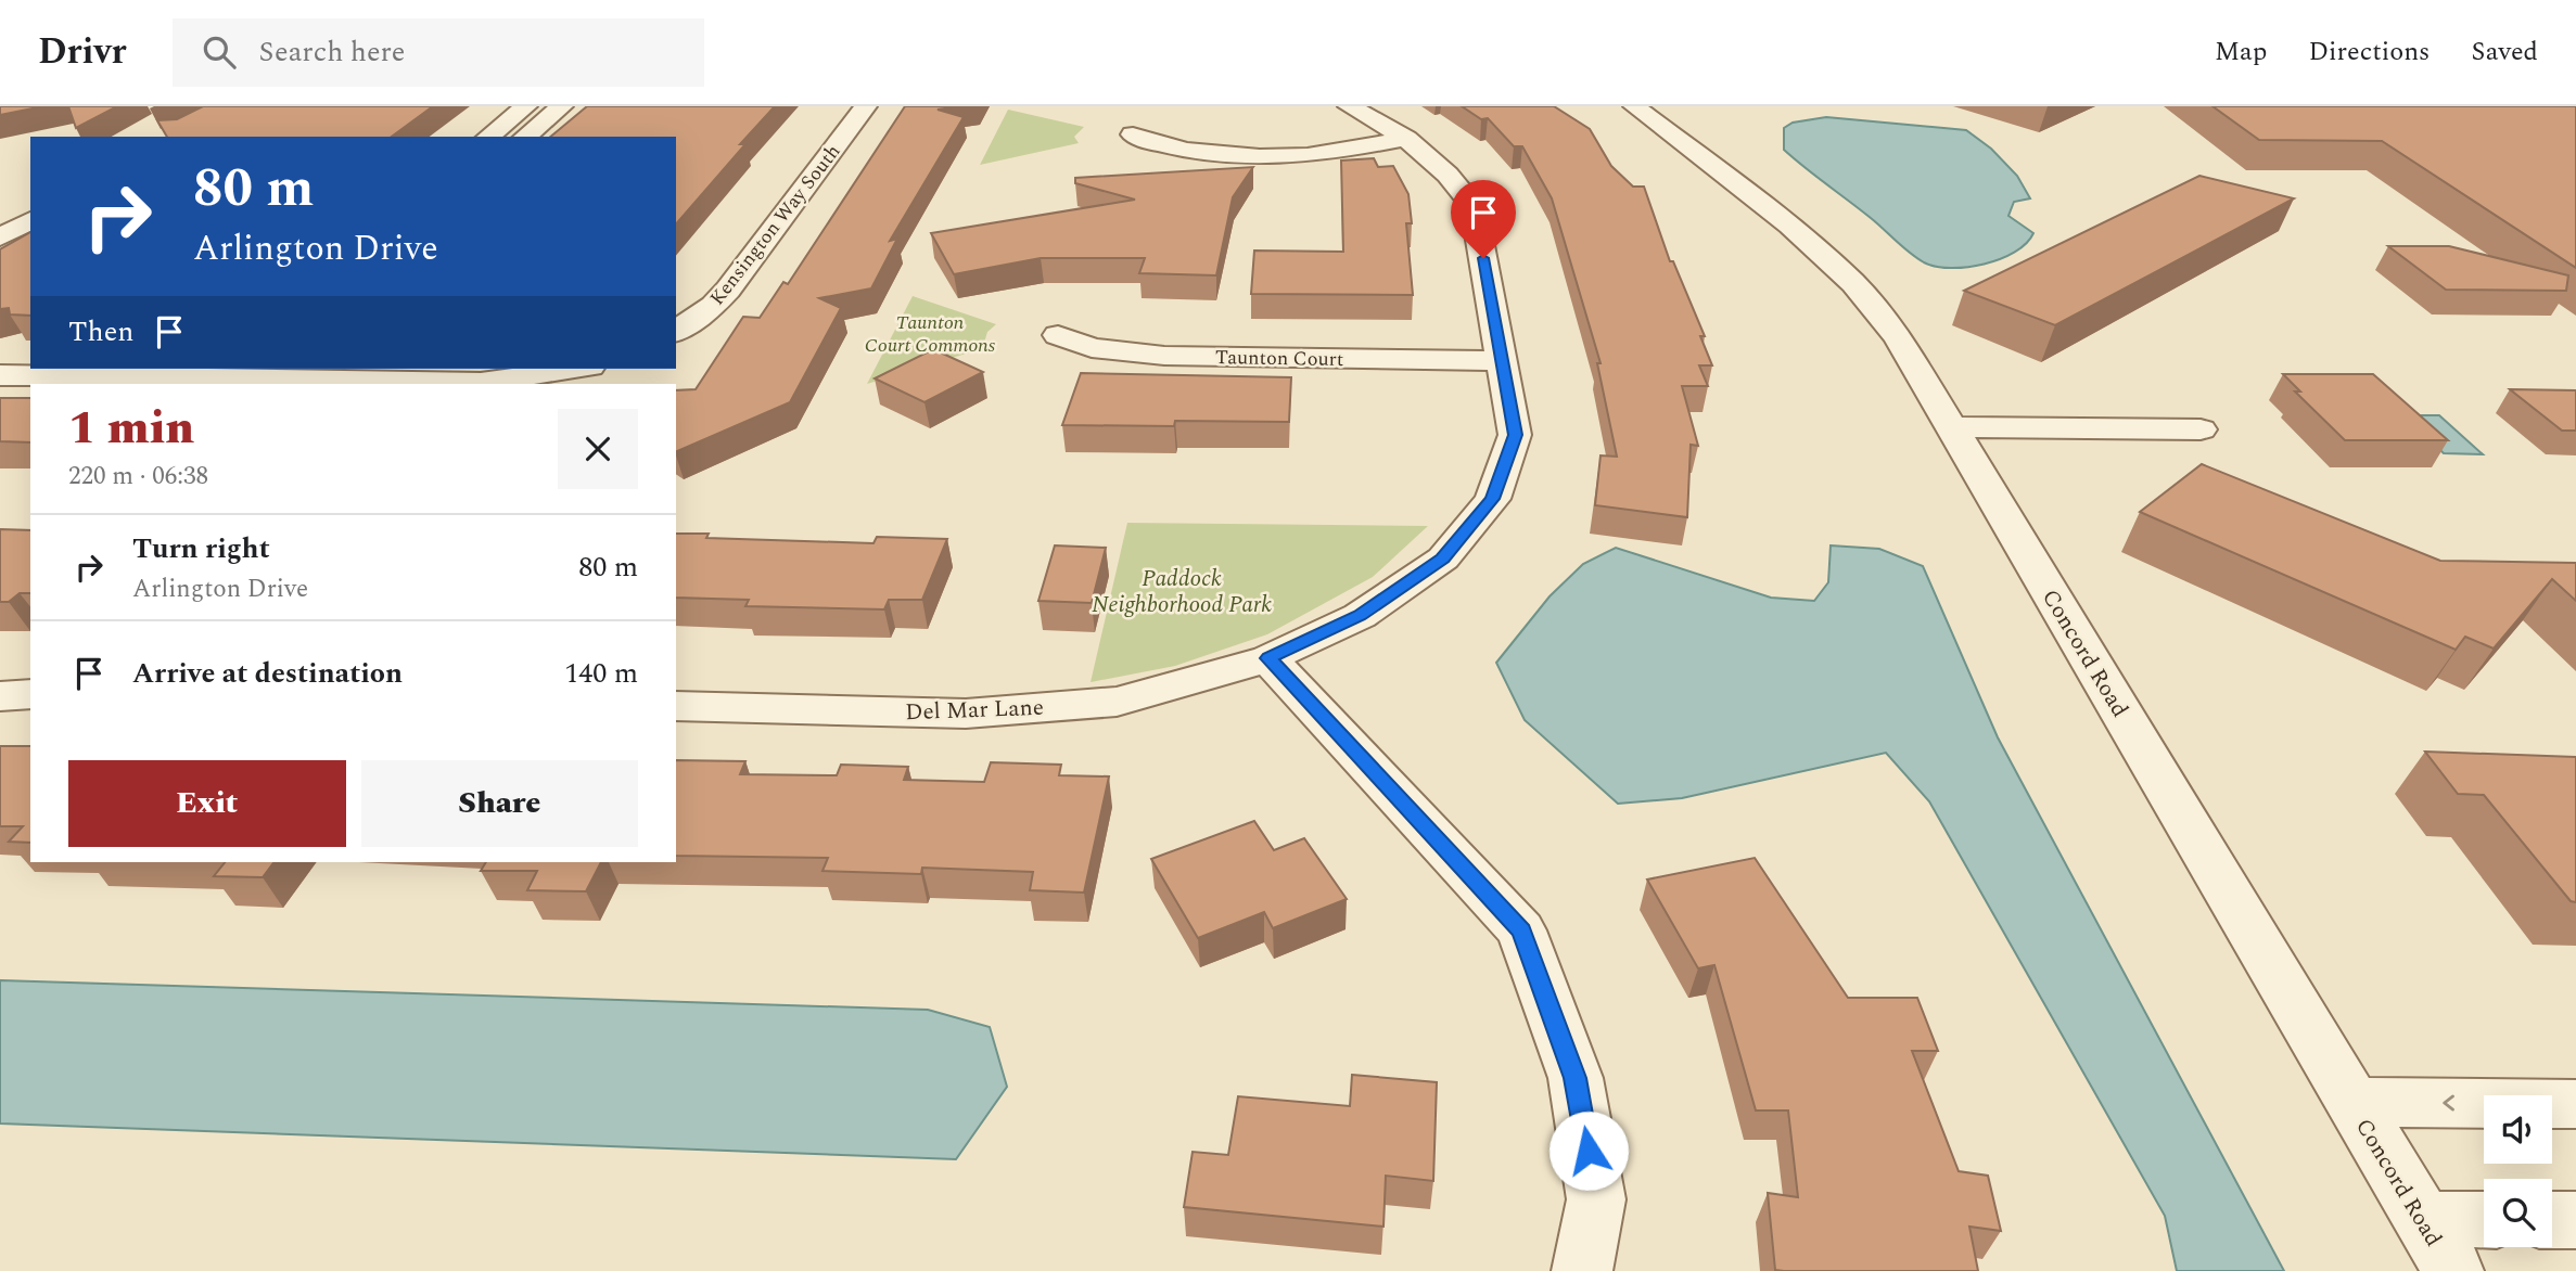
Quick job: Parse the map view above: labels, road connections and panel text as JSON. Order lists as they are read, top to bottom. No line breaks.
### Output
{"streets":{"street":["Kensington Way South","Taunton Court","Concord Road","Del Mar Lane"]},"crossings":[["Taunton Court","Del Mar Lane"]],"parks":["Taunton Court Commons","Paddock Neighborhood Park"],"page":{"header":"Drivr","search":"Search here","nav":["Map","Directions","Saved"],"turn":["80 m","Arlington Drive"],"then":"Then","heading":["1 min","220 m · 06:38"],"list":[{"name":"Turn right","note":"Arlington Drive","value":"80 m"},{"name":"Arrive at destination","value":"140 m"}],"buttons":["Exit","Share"]}}
